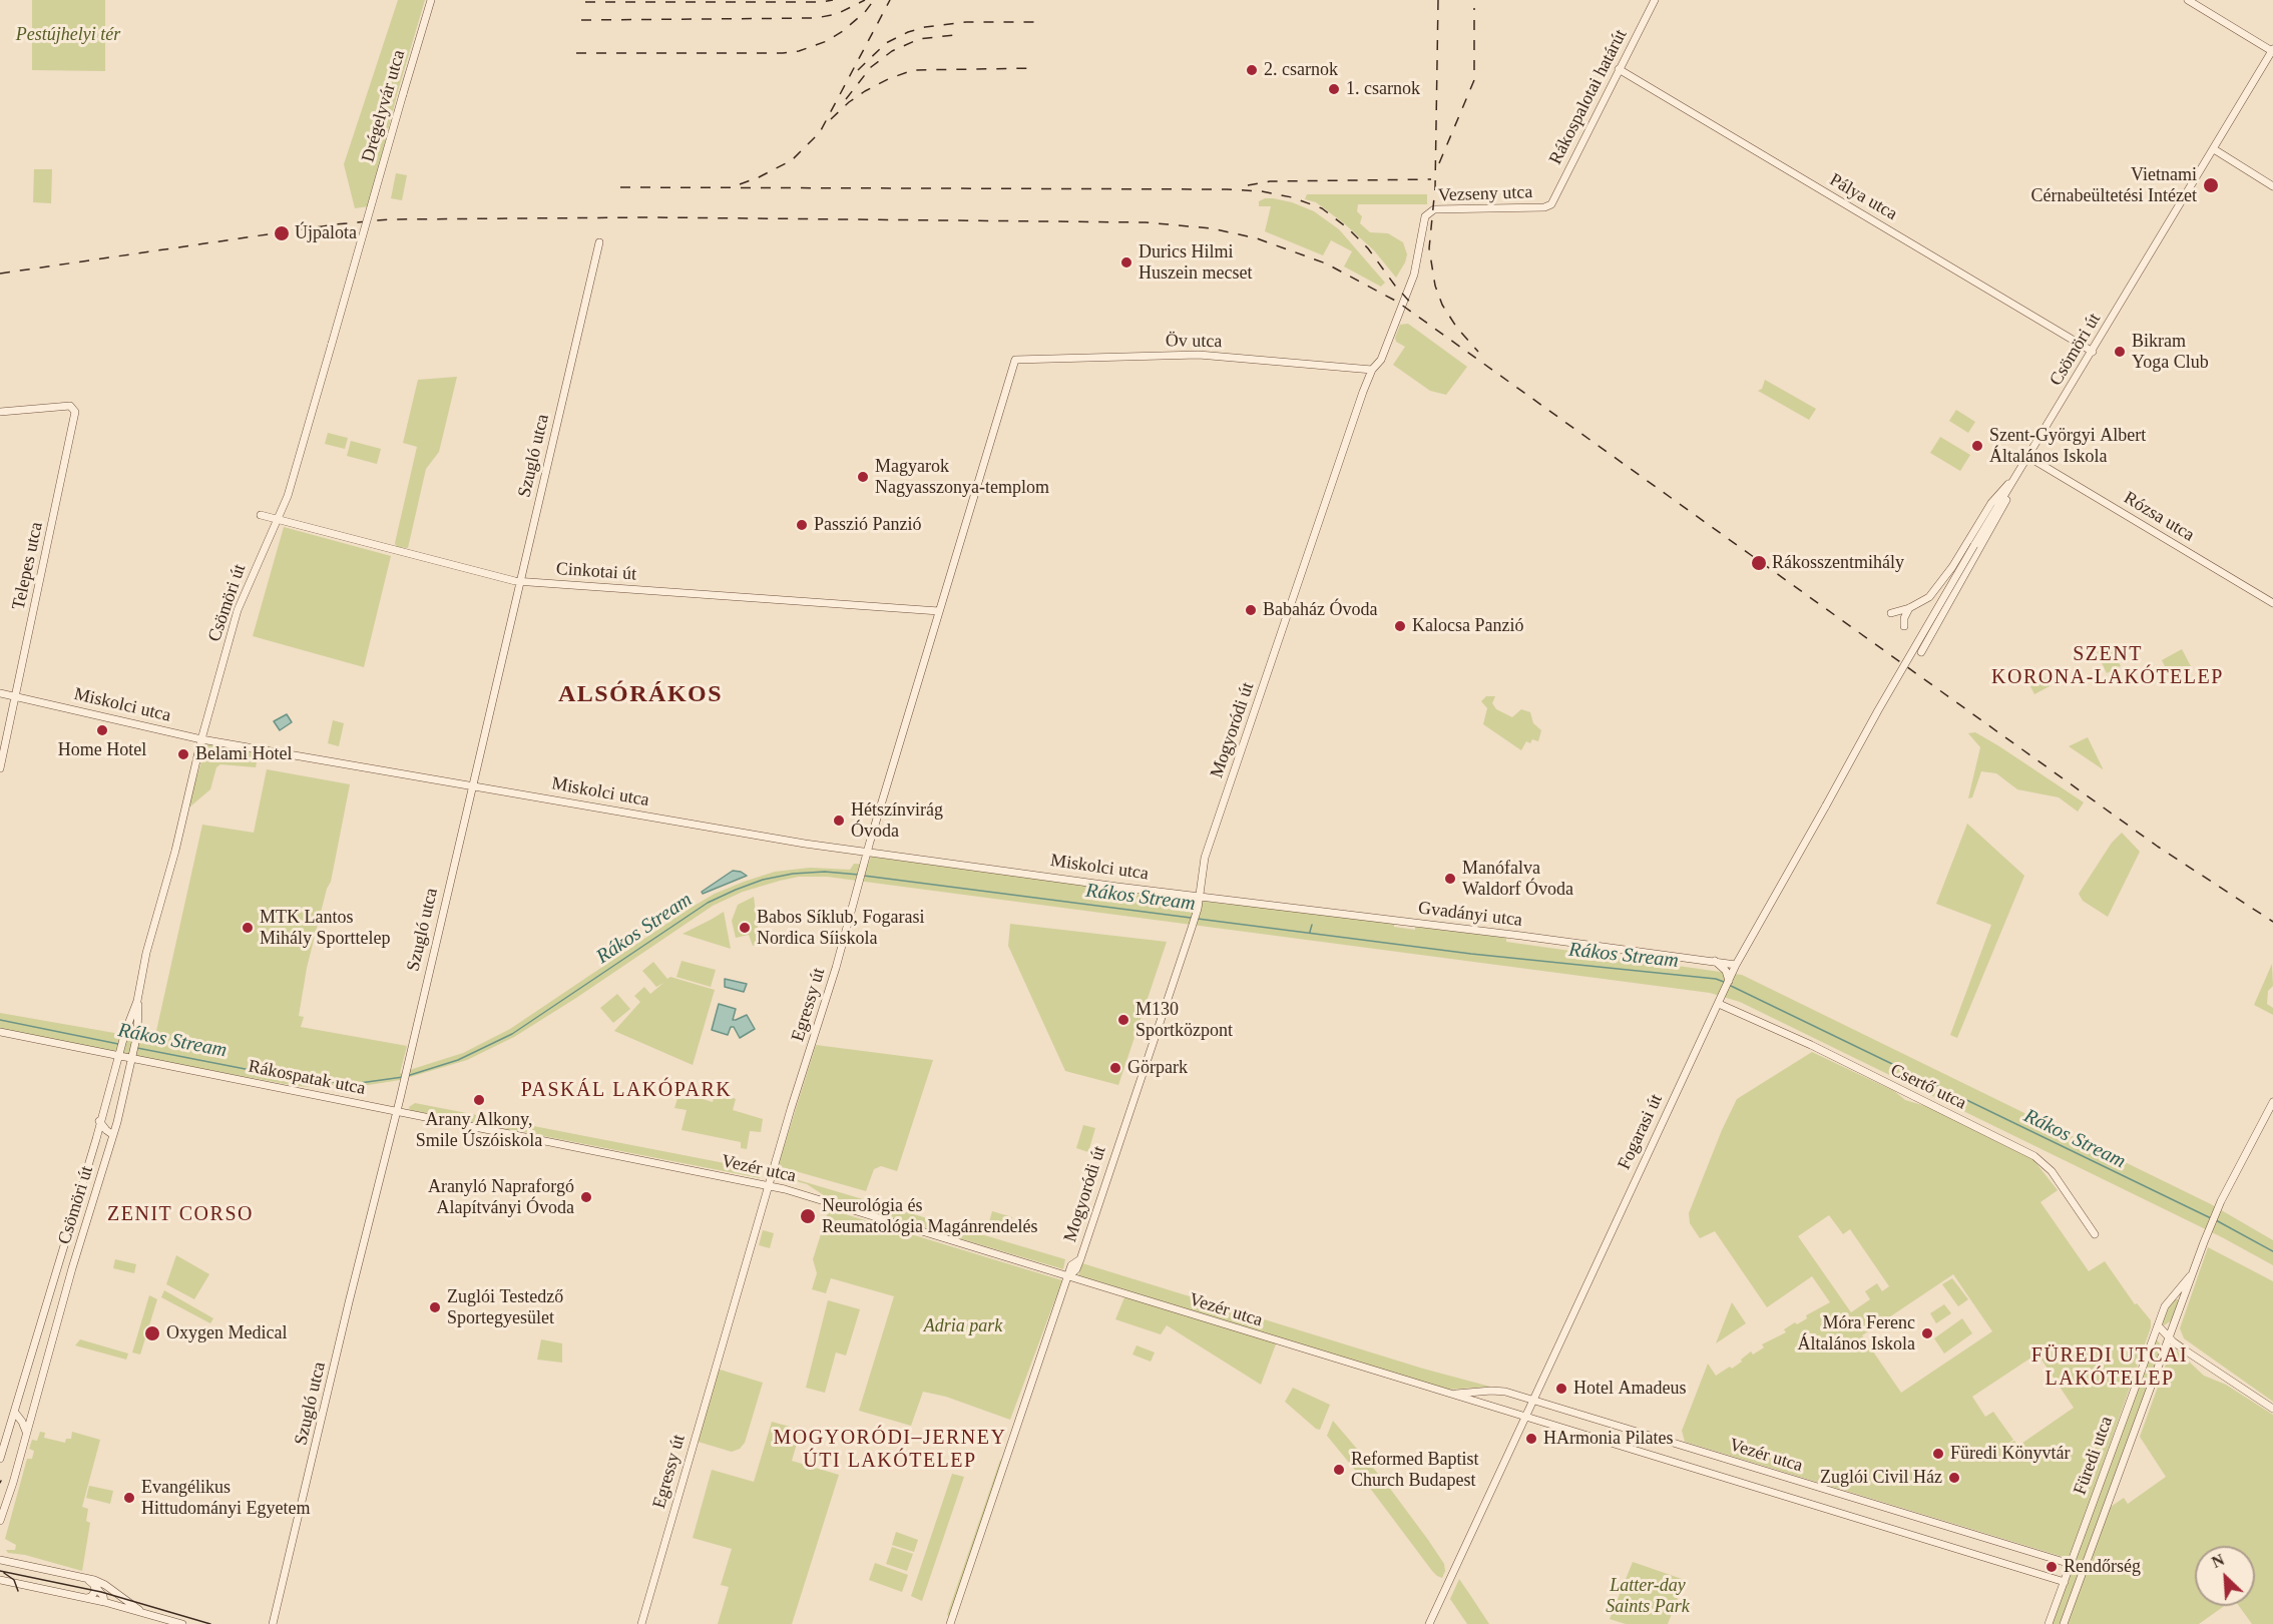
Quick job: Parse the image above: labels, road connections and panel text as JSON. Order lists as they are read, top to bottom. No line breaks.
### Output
{"streets":{"street":["Rákospalotai határút","Drégelyvár utca","Vezseny utca","Pálya utca","Öv utca","Csömöri út","Szugló utca","Rózsa utca","Telepes utca","Cinkotai út","Miskolci utca","Mogyoródi út","Gvadányi utca","Egressy út","Rákospatak utca","Csertő utca","Fogarasi út","Vezér utca","Füredi utca"]},"crossings":[["Rákospalotai határút","Vezseny utca"],["Rákospalotai határút","Pálya utca"],["Drégelyvár utca","Csömöri út"],["Vezseny utca","Mogyoródi út"],["Pálya utca","Csömöri út"],["Öv utca","Mogyoródi út"],["Öv utca","Egressy út"],["Csömöri út","Rózsa utca"],["Csömöri út","Cinkotai út"],["Csömöri út","Miskolci utca"],["Csömöri út","Rákospatak utca"],["Csömöri út","Fogarasi út"],["Szugló utca","Cinkotai út"],["Szugló utca","Miskolci utca"],["Szugló utca","Rákospatak utca"],["Szugló utca","Vezér utca"],["Telepes utca","Miskolci utca"],["Cinkotai út","Egressy út"],["Miskolci utca","Mogyoródi út"],["Miskolci utca","Gvadányi utca"],["Miskolci utca","Egressy út"],["Mogyoródi út","Gvadányi utca"],["Mogyoródi út","Vezér utca"],["Gvadányi utca","Fogarasi út"],["Egressy út","Vezér utca"],["Rákospatak utca","Vezér utca"],["Csertő utca","Fogarasi út"],["Fogarasi út","Vezér utca"],["Vezér utca","Füredi utca"]],"districts":["SZENT KORONA-LAKÓTELEP","ALSÓRÁKOS","PASKÁL LAKÓPARK","ZENIT CORSO","FÜREDI UTCAI LAKÓTELEP","MOGYORÓDI–JERNEY ÚTI LAKÓTELEP"],"water":["Rákos Stream"],"parks":["Pestújhelyi tér","Adria park","Latter-day Saints Park"],"places":["2. csarnok","1. csarnok","Vietnami Cérnabeültetési Intézet","Újpalota","Durics Hilmi Huszein mecset","Bikram Yoga Club","Szent-Györgyi Albert Általános Iskola","Magyarok Nagyasszonya-templom","Passzió Panzió","Rákosszentmihály","Babaház Óvoda","Kalocsa Panzió","Home Hotel","Belami Hotel","Hétszínvirág Óvoda","Manófalva Waldorf Óvoda","MTK Lantos Mihály Sporttelep","Babos Síklub, Fogarasi Nordica Síiskola","M130 Sportközpont","Görpark","Arany Alkony, Smile Úszóiskola","Aranyló Napraforgó Alapítványi Óvoda","Neurológia és Reumatológia Magánrendelés","Zuglói Testedző Sportegyesület","Oxygen Medical","Móra Ferenc Általános Iskola","Hotel Amadeus","HArmonia Pilates","Füredi Könyvtár","Reformed Baptist Church Budapest","Zuglói Civil Ház","Evangélikus Hittudományi Egyetem","Rendőrség"],"north":"top left"}
